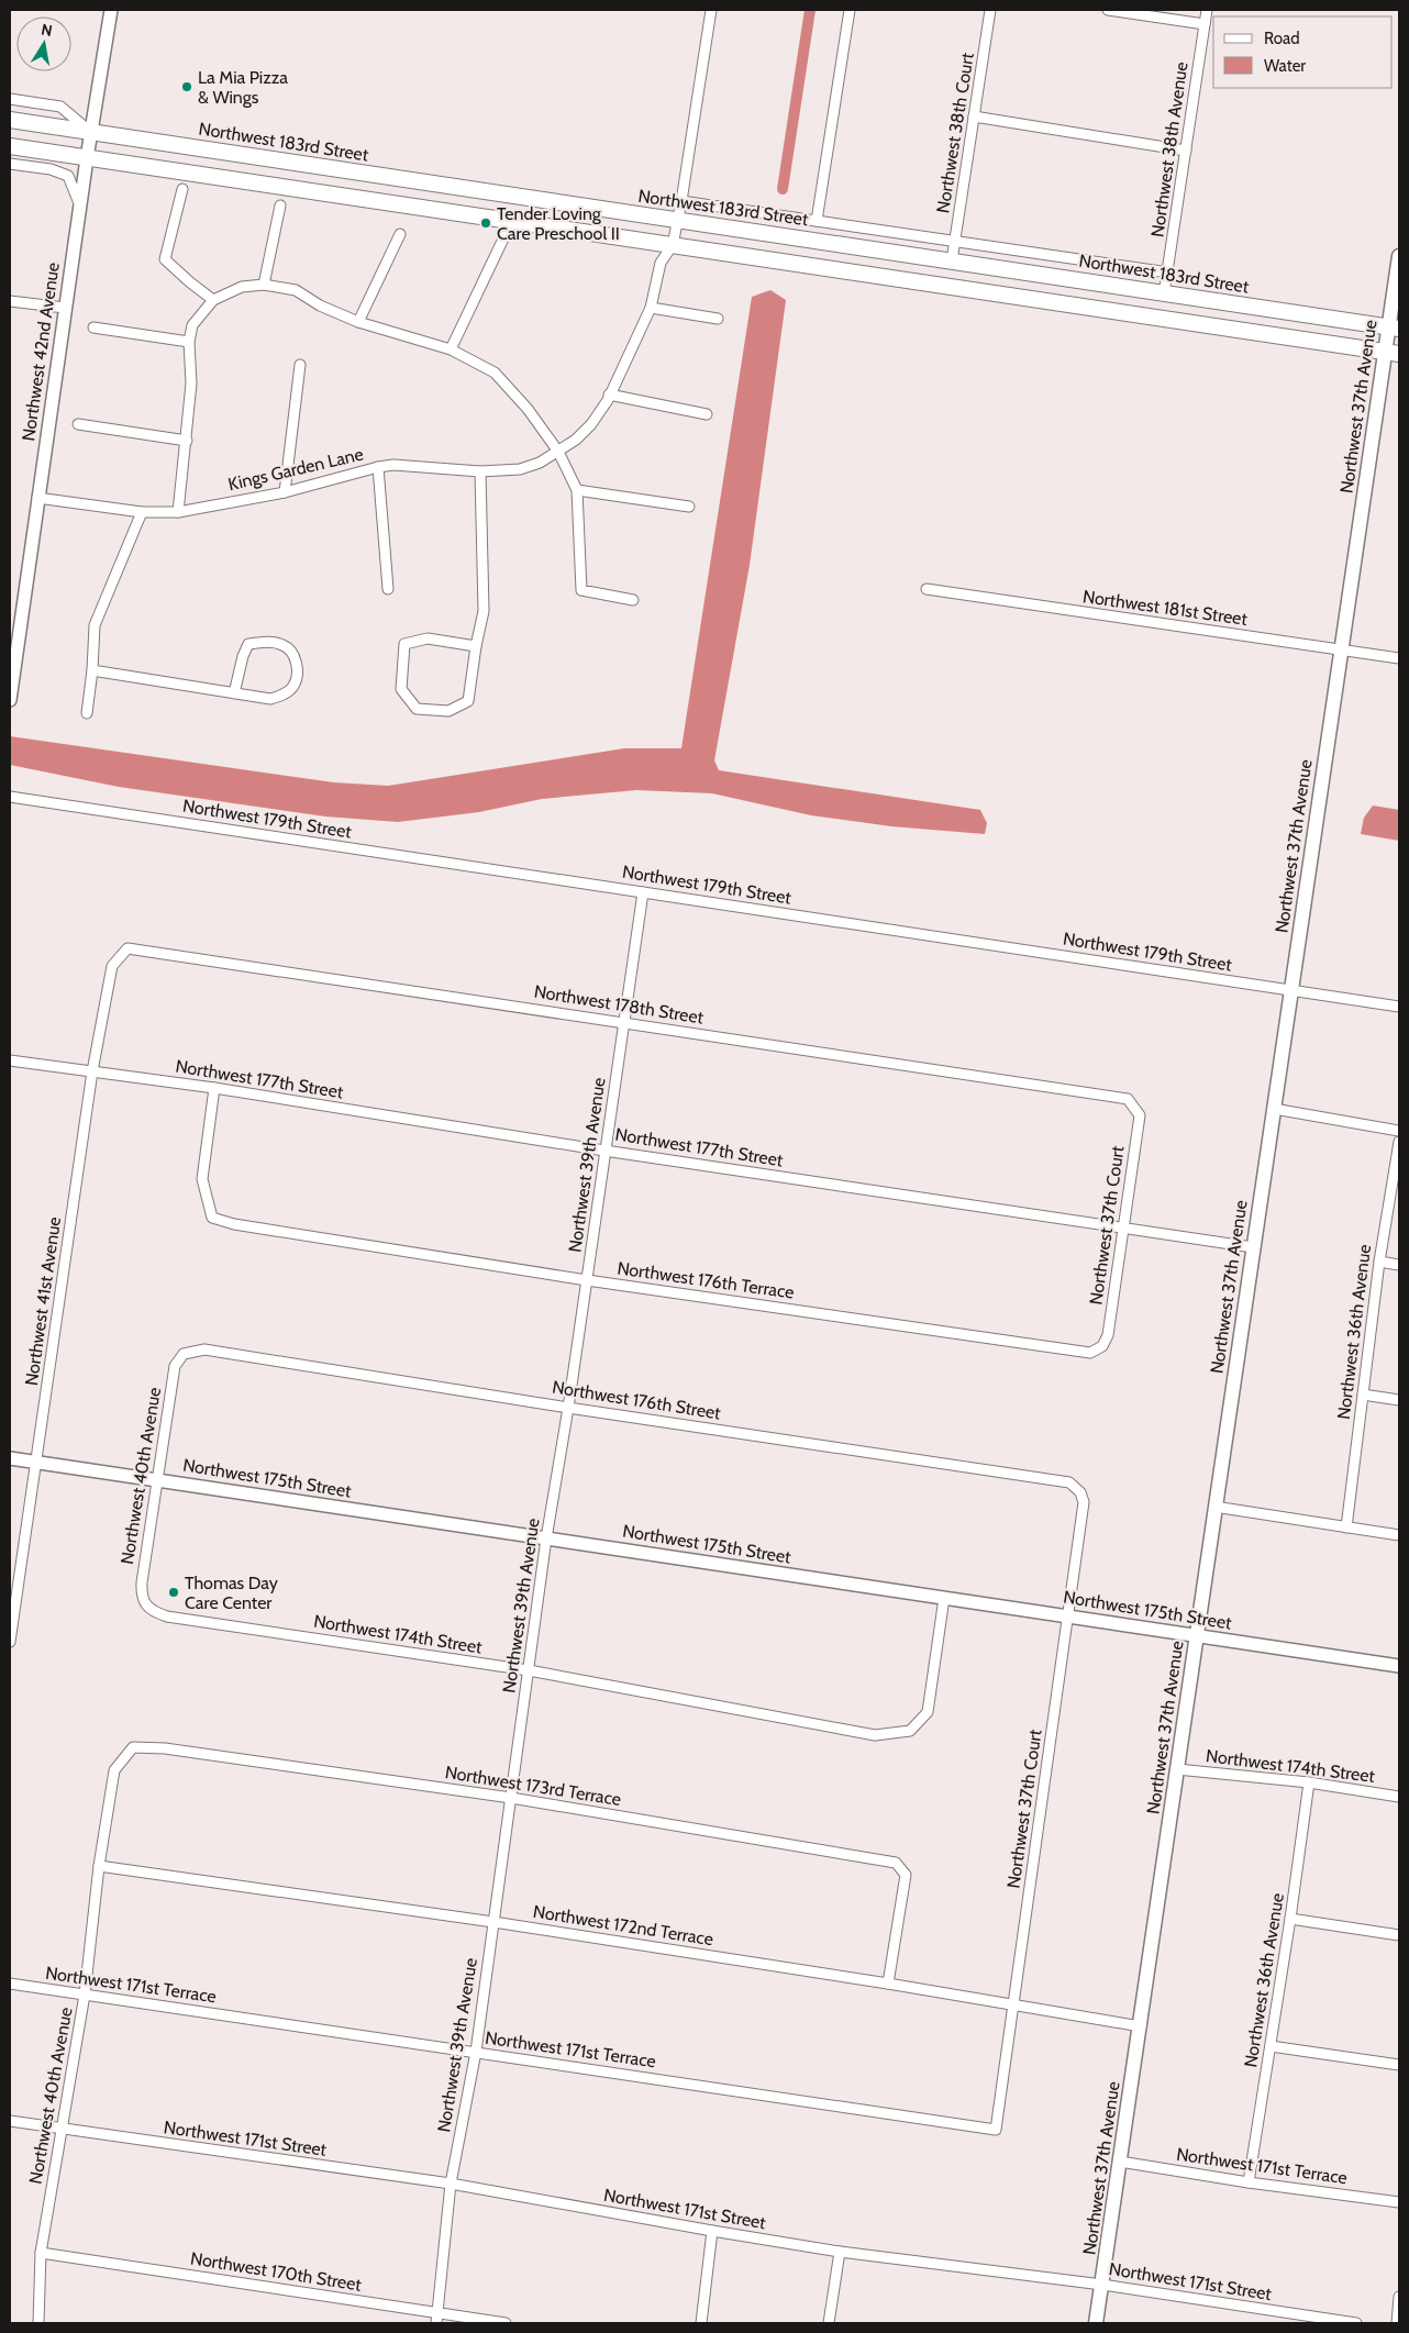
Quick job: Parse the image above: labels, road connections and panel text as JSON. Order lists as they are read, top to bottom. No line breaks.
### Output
{"streets":{"main road":["Northwest 183rd Street","Northwest 37th Avenue"],"street":["Northwest 38th Court","Northwest 38th Avenue","Northwest 42nd Avenue","Kings Garden Lane","Northwest 181st Street","Northwest 179th Street","Northwest 178th Street","Northwest 177th Street","Northwest 39th Avenue","Northwest 37th Court","Northwest 176th Terrace","Northwest 41st Avenue","Northwest 36th Avenue","Northwest 176th Street","Northwest 40th Avenue","Northwest 175th Street","Northwest 174th Street","Northwest 173rd Terrace","Northwest 172nd Terrace","Northwest 171st Terrace","Northwest 171st Street","Northwest 170th Street"]},"crossings":[["Northwest 38th Court","Northwest 183rd Street"],["Northwest 183rd Street","Northwest 38th Avenue"],["Northwest 183rd Street","Northwest 42nd Avenue"],["Northwest 183rd Street","Northwest 37th Avenue"],["Northwest 183rd Street","Kings Garden Lane"],["Northwest 42nd Avenue","Kings Garden Lane"],["Northwest 37th Avenue","Northwest 181st Street"],["Northwest 37th Avenue","Northwest 179th Street"],["Northwest 37th Avenue","Northwest 177th Street"],["Northwest 37th Avenue","Northwest 175th Street"],["Northwest 37th Avenue","Northwest 174th Street"],["Northwest 37th Avenue","Northwest 172nd Terrace"],["Northwest 37th Avenue","Northwest 171st Terrace"],["Northwest 37th Avenue","Northwest 171st Street"],["Northwest 179th Street","Northwest 39th Avenue"],["Northwest 178th Street","Northwest 39th Avenue"],["Northwest 178th Street","Northwest 37th Court"],["Northwest 178th Street","Northwest 41st Avenue"],["Northwest 177th Street","Northwest 39th Avenue"],["Northwest 177th Street","Northwest 37th Court"],["Northwest 177th Street","Northwest 176th Terrace"],["Northwest 177th Street","Northwest 41st Avenue"],["Northwest 39th Avenue","Northwest 176th Terrace"],["Northwest 39th Avenue","Northwest 176th Street"],["Northwest 39th Avenue","Northwest 175th Street"],["Northwest 39th Avenue","Northwest 174th Street"],["Northwest 39th Avenue","Northwest 173rd Terrace"],["Northwest 39th Avenue","Northwest 172nd Terrace"],["Northwest 39th Avenue","Northwest 171st Terrace"],["Northwest 39th Avenue","Northwest 171st Street"],["Northwest 39th Avenue","Northwest 170th Street"],["Northwest 37th Court","Northwest 176th Terrace"],["Northwest 37th Court","Northwest 176th Street"],["Northwest 37th Court","Northwest 175th Street"],["Northwest 37th Court","Northwest 172nd Terrace"],["Northwest 37th Court","Northwest 171st Terrace"],["Northwest 41st Avenue","Northwest 175th Street"],["Northwest 36th Avenue","Northwest 174th Street"],["Northwest 36th Avenue","Northwest 171st Terrace"],["Northwest 176th Street","Northwest 40th Avenue"],["Northwest 40th Avenue","Northwest 175th Street"],["Northwest 40th Avenue","Northwest 174th Street"],["Northwest 40th Avenue","Northwest 173rd Terrace"],["Northwest 40th Avenue","Northwest 172nd Terrace"],["Northwest 40th Avenue","Northwest 171st Terrace"],["Northwest 40th Avenue","Northwest 171st Street"],["Northwest 40th Avenue","Northwest 170th Street"],["Northwest 175th Street","Northwest 174th Street"],["Northwest 173rd Terrace","Northwest 172nd Terrace"]],"places":["La Mia Pizza & Wings","Tender Loving Care Preschool II","Thomas Day Care Center"],"legend":["Road","Water"],"north":"top"}
